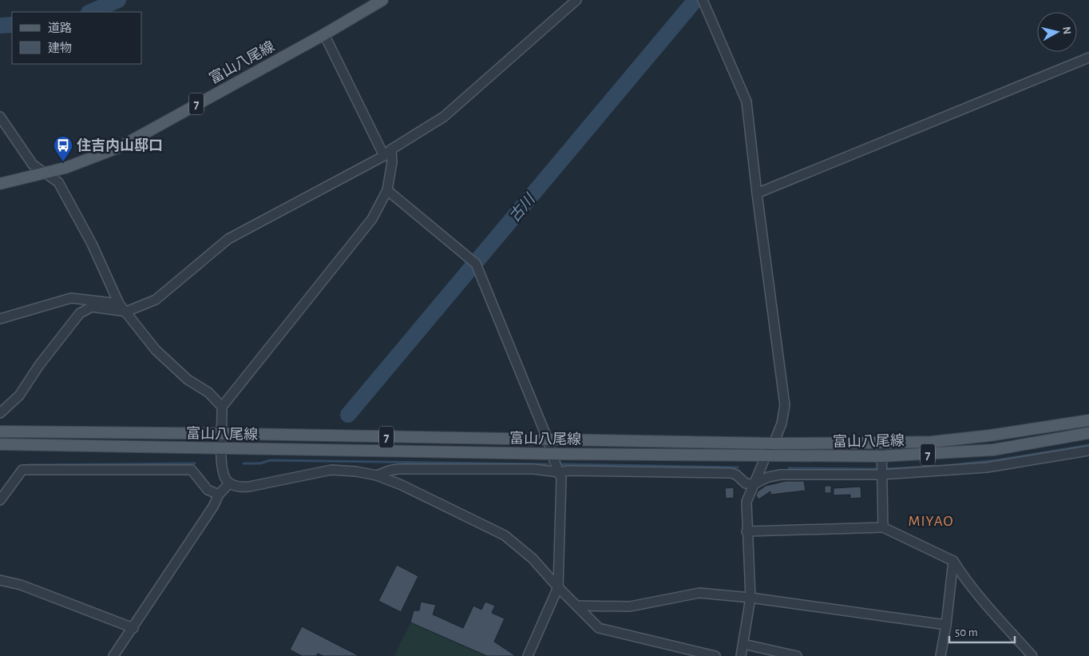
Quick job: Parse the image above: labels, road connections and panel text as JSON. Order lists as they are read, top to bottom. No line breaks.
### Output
{"streets":{"main road":["富山八尾線","7"]},"districts":["MIYAO"],"water":["古川"],"places":{"bus stop":["住吉内山邸口"]},"legend":["道路","建物"],"scale_bar":"50 m","north":"right"}
